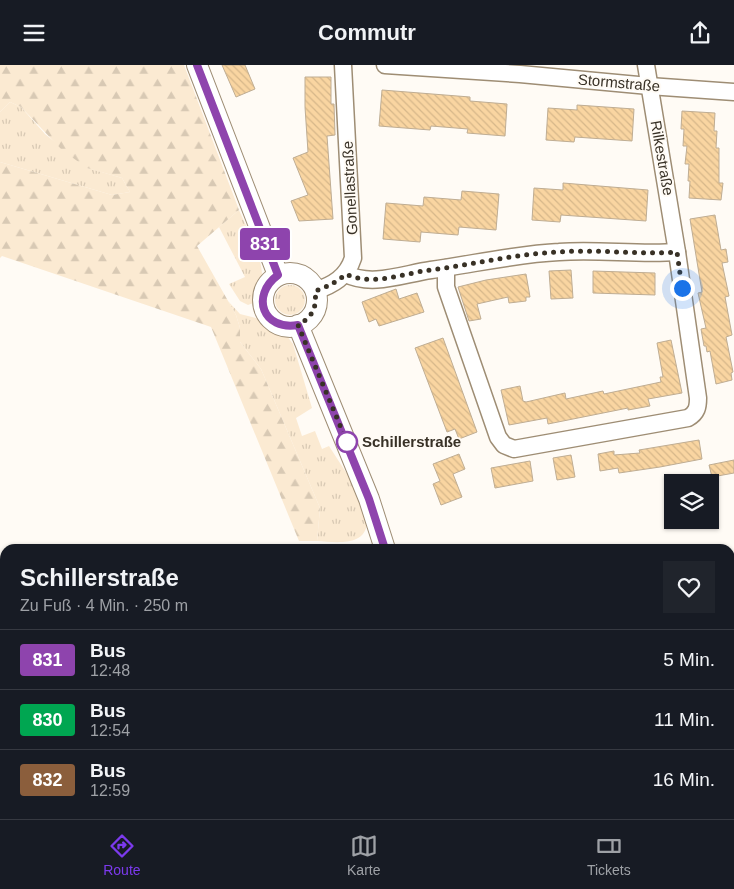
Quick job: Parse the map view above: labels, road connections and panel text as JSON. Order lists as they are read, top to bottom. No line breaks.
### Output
{"streets":{"street":["Stormstraße","Rilkestraße","Gonellastraße"]},"crossings":[["Stormstraße","Rilkestraße"]],"places":["Schillerstraße"],"lines":["bus line 831"],"page":{"header":"Commutr","on_map":"831","heading":["Schillerstraße","Zu Fuß · 4 Min. · 250 m"],"list":[{"mark":"831","name":"Bus","note":"12:48","value":"5 Min."},{"mark":"830","name":"Bus","note":"12:54","value":"11 Min."},{"mark":"832","name":"Bus","note":"12:59","value":"16 Min."}],"tabs":["Route","Karte","Tickets"]}}
